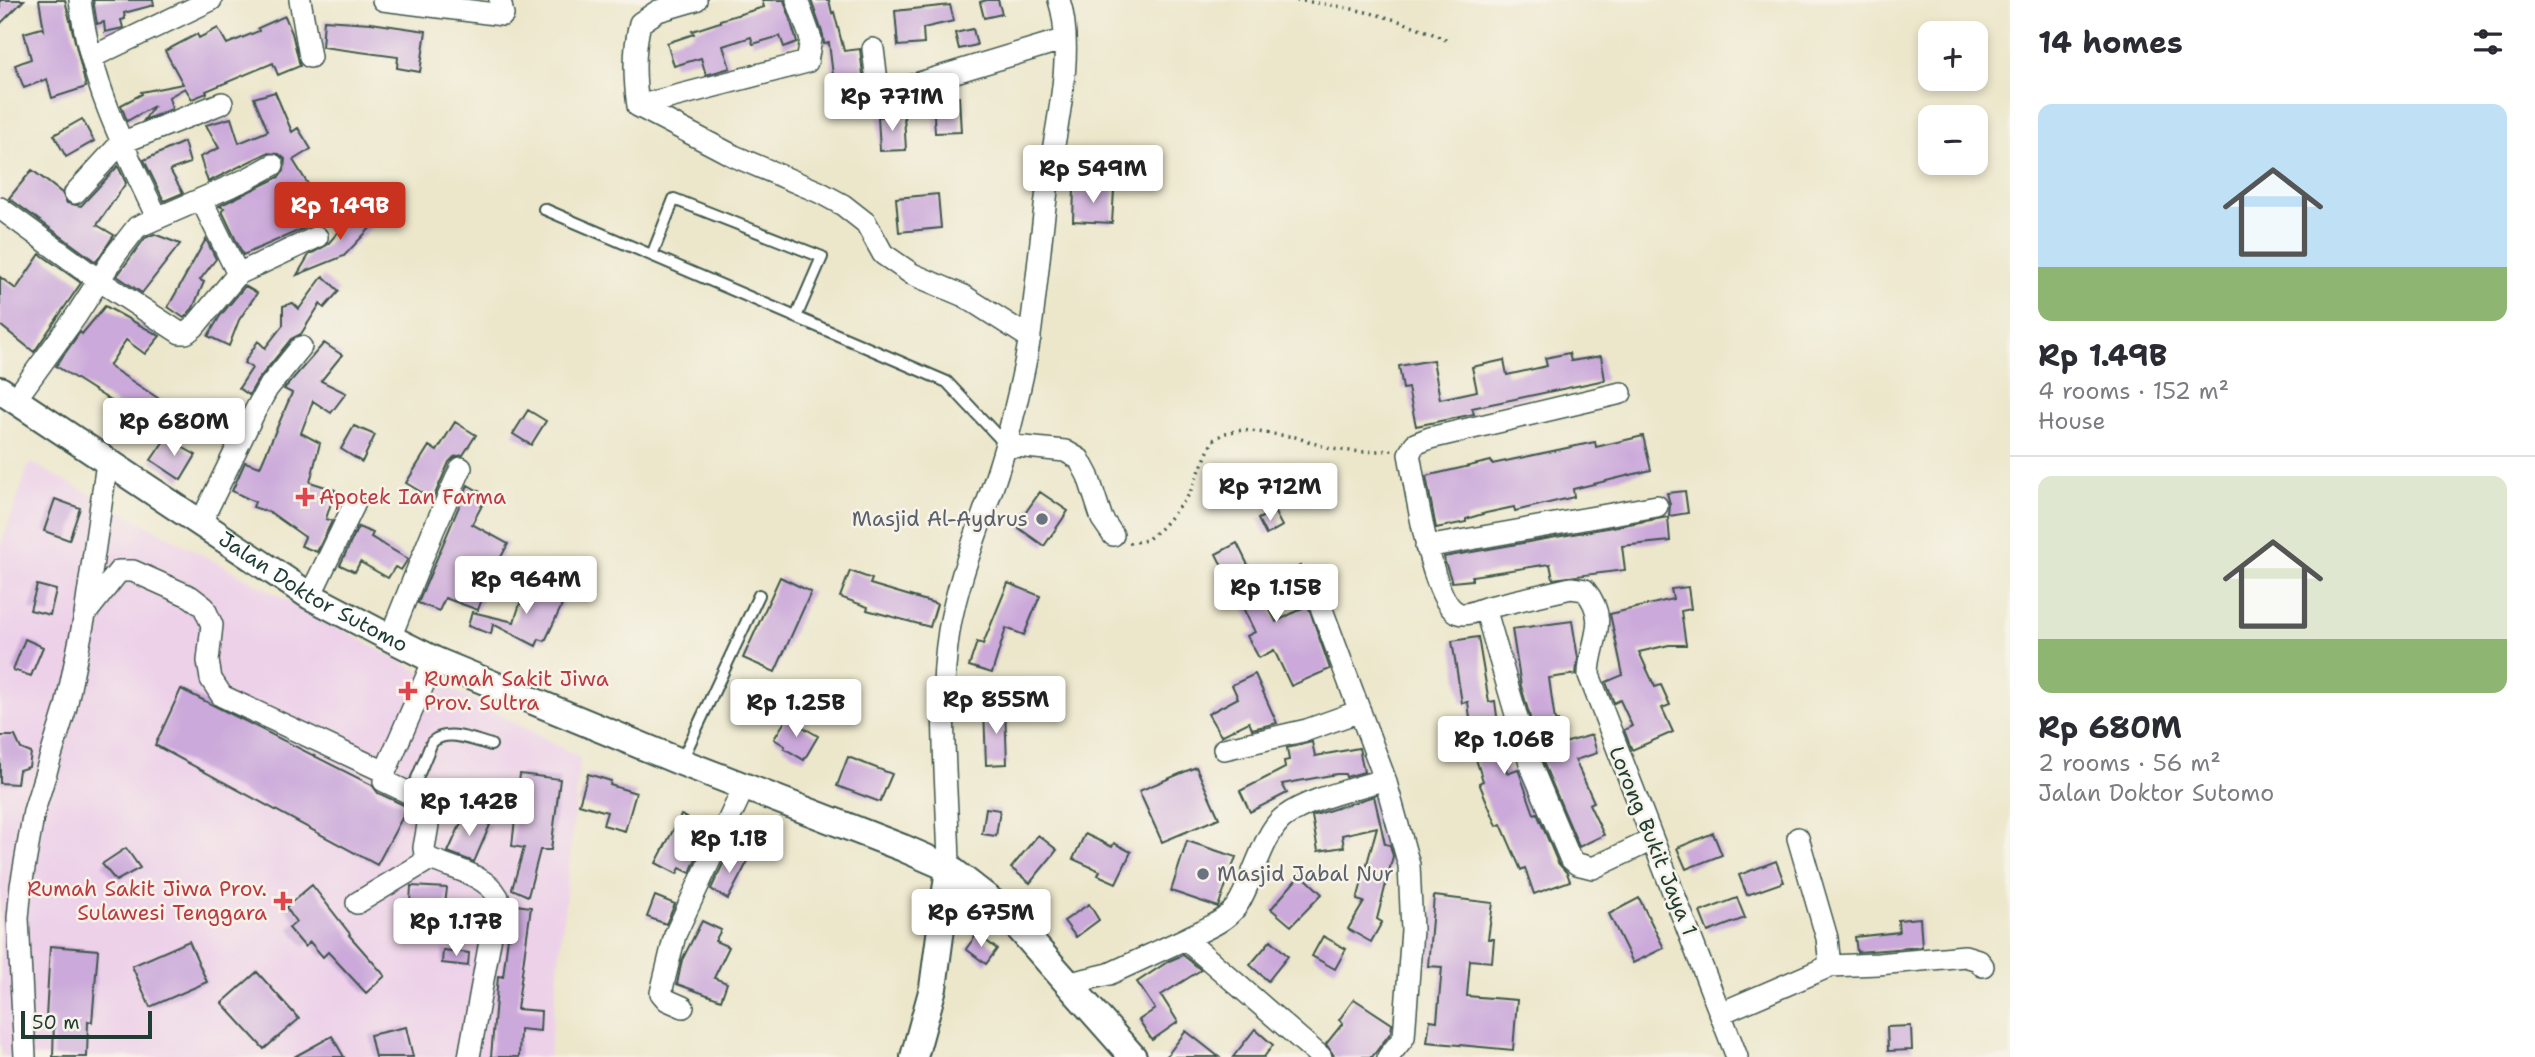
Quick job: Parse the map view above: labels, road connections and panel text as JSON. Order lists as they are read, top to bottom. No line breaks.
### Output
{"streets":{"street":["Jalan Doktor Sutomo","Lorong Bukit Jaya 1"]},"places":{"health":["Apotek Ian Farma","Rumah Sakit Jiwa Prov. Sultra","Rumah Sakit Jiwa Prov. Sulawesi Tenggara"],"other":["Masjid Al-Aydrus","Masjid Jabal Nur"]},"scale_bar":"50 m","page":{"heading":"14 homes","map_buttons":["+","−"],"price":["Rp 771M","Rp 549M","Rp 1.49B","Rp 680M","Rp 712M","Rp 964M","Rp 1.15B","Rp 855M","Rp 1.25B","Rp 1.06B","Rp 1.42B","Rp 1.1B","Rp 675M","Rp 1.17B"],"list":[{"name":"Rp 1.49B","note":"4 rooms · 152 m² · House"},{"name":"Rp 680M","note":"2 rooms · 56 m² · Jalan Doktor Sutomo"}],"scale":"50 m"}}
